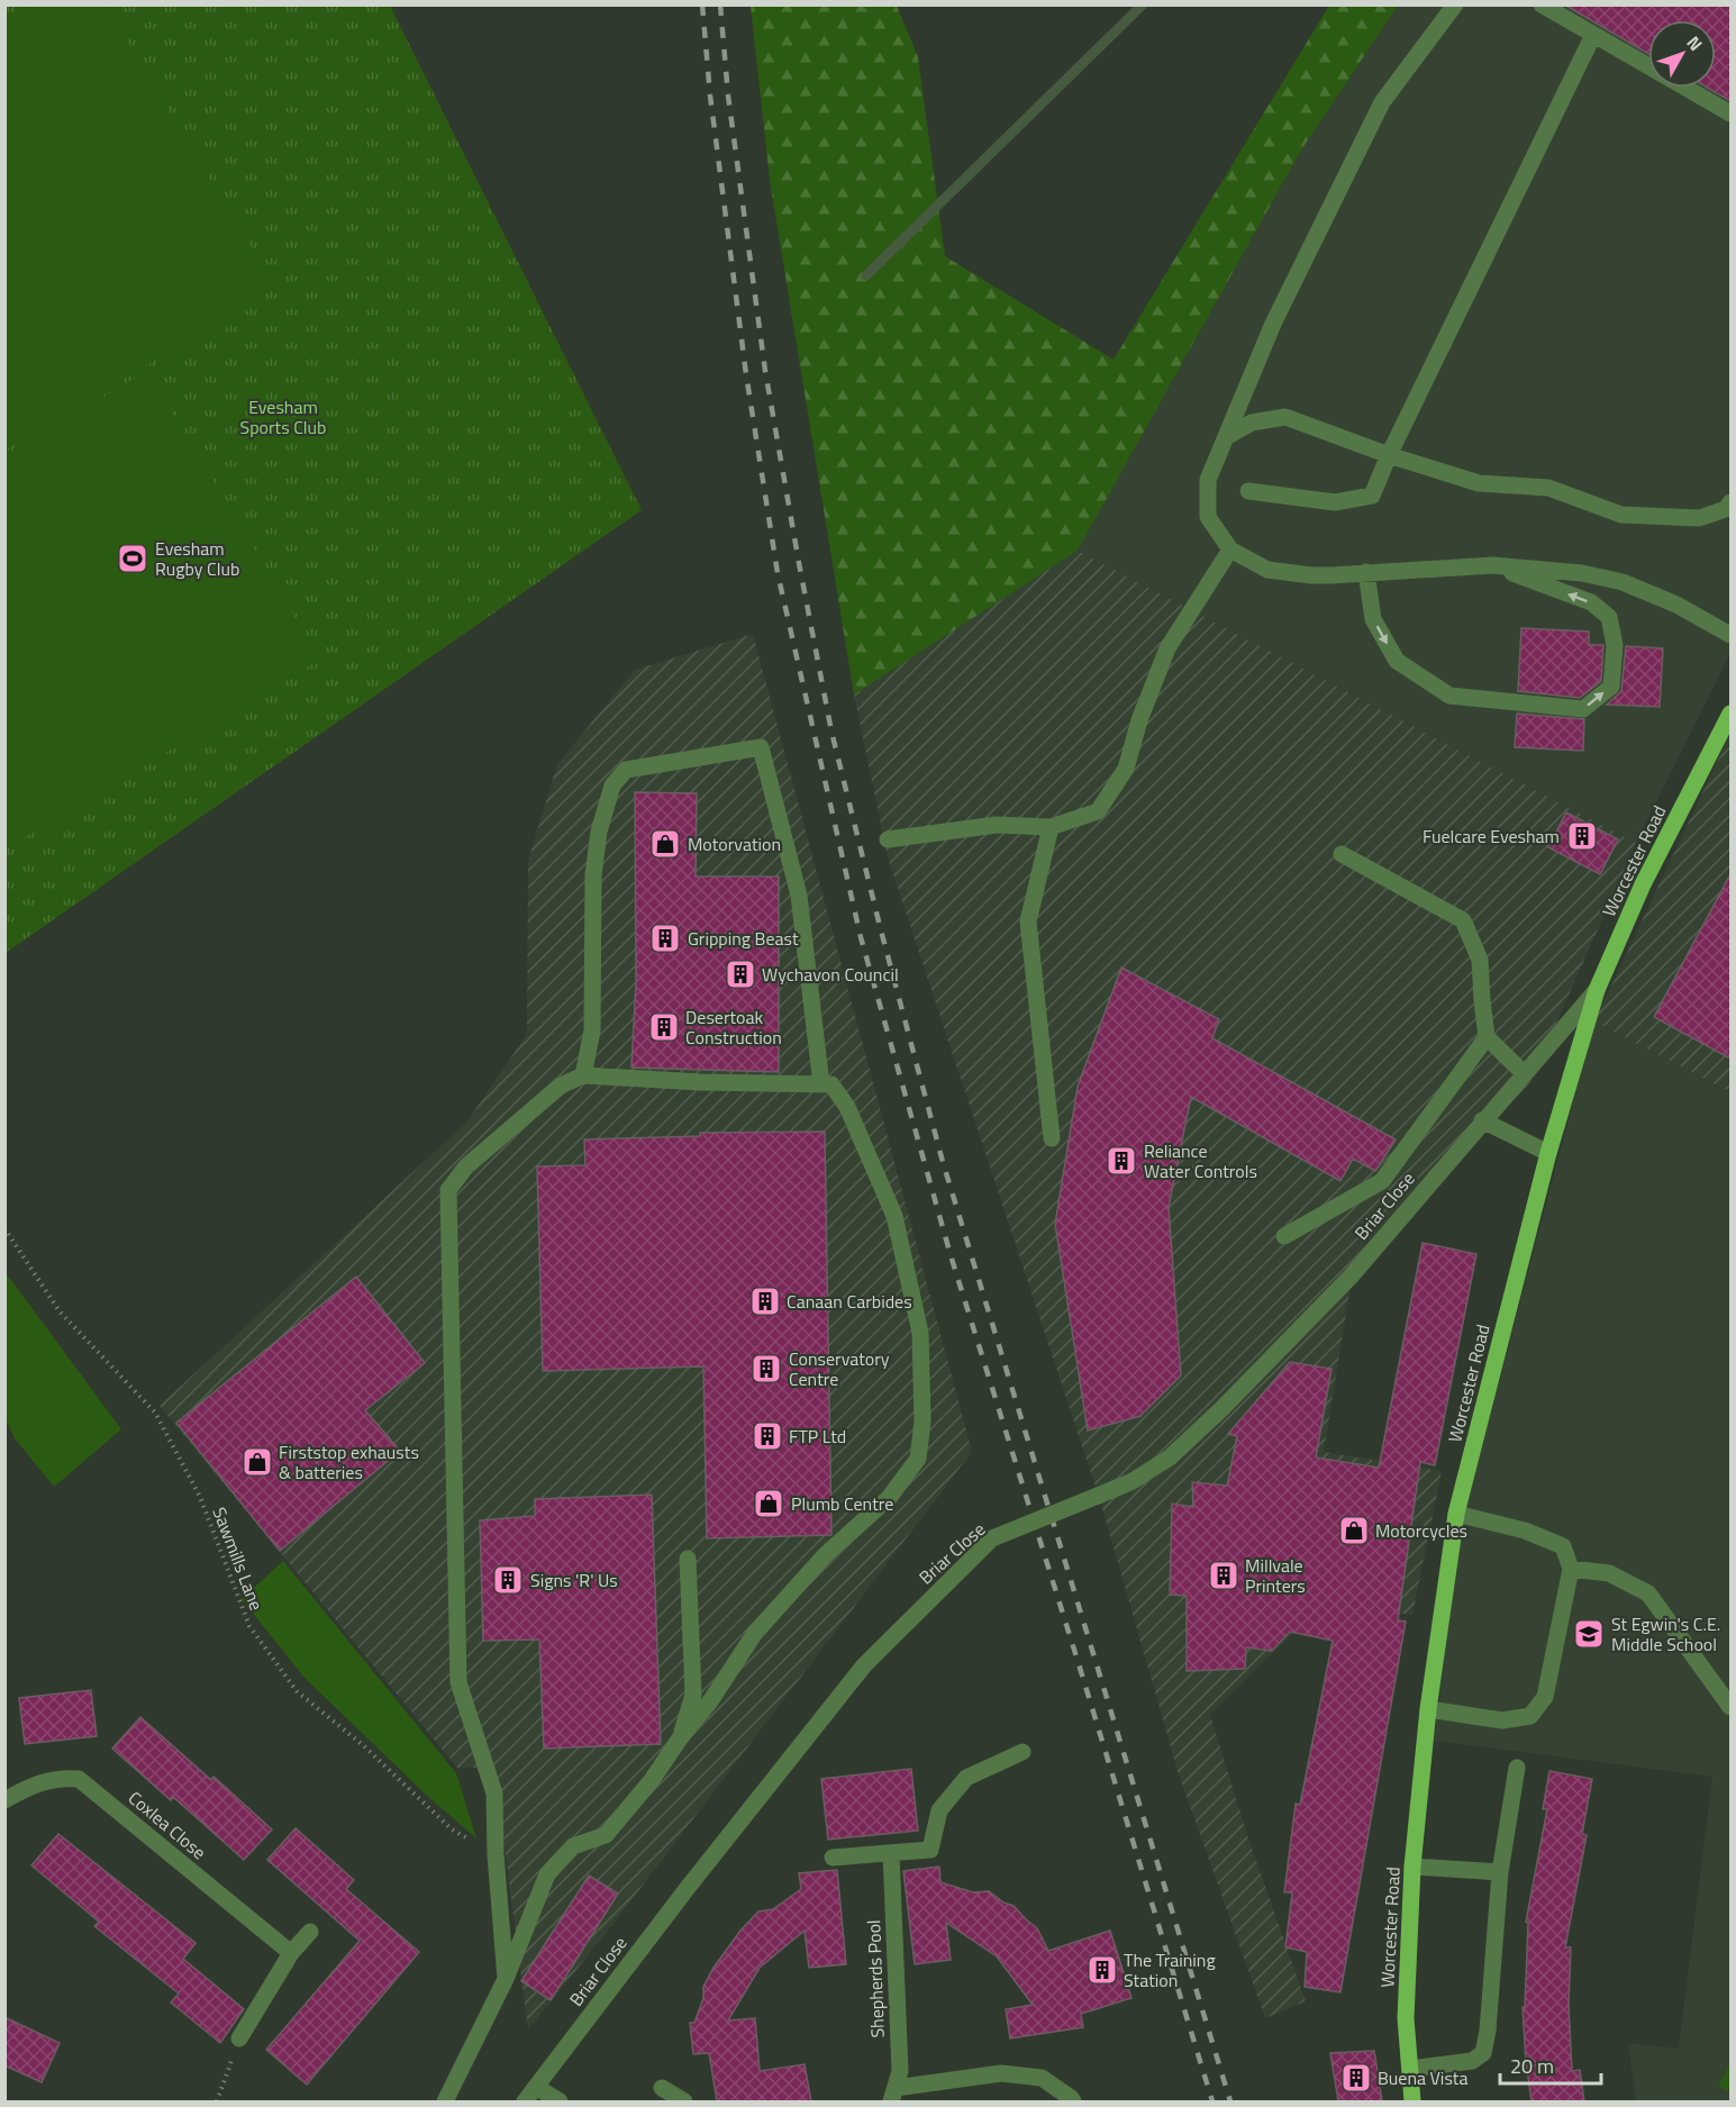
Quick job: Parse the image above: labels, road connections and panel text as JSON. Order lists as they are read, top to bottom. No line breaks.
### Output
{"streets":{"main road":["Worcester Road"],"street":["Briar Close","Coxlea Close","Shepherds Pool"],"path":["Sawmills Lane"]},"crossings":[["Worcester Road","Briar Close"]],"parks":["Evesham Sports Club"],"places":{"sports":["Evesham Rugby Club"],"building":["Fuelcare Evesham","Gripping Beast","Wychavon Council","Desertoak Construction","Reliance Water Controls","Canaan Carbides","Conservatory Centre","FTP Ltd","Millvale Printers","Signs 'R' Us","The Training Station","Buena Vista"],"shop":["Motorvation","Firststop exhausts & batteries","Plumb Centre","Motorcycles"],"school or university":["St Egwin's C.E. Middle School"]},"scale_bar":"20 m","north":"top right"}
